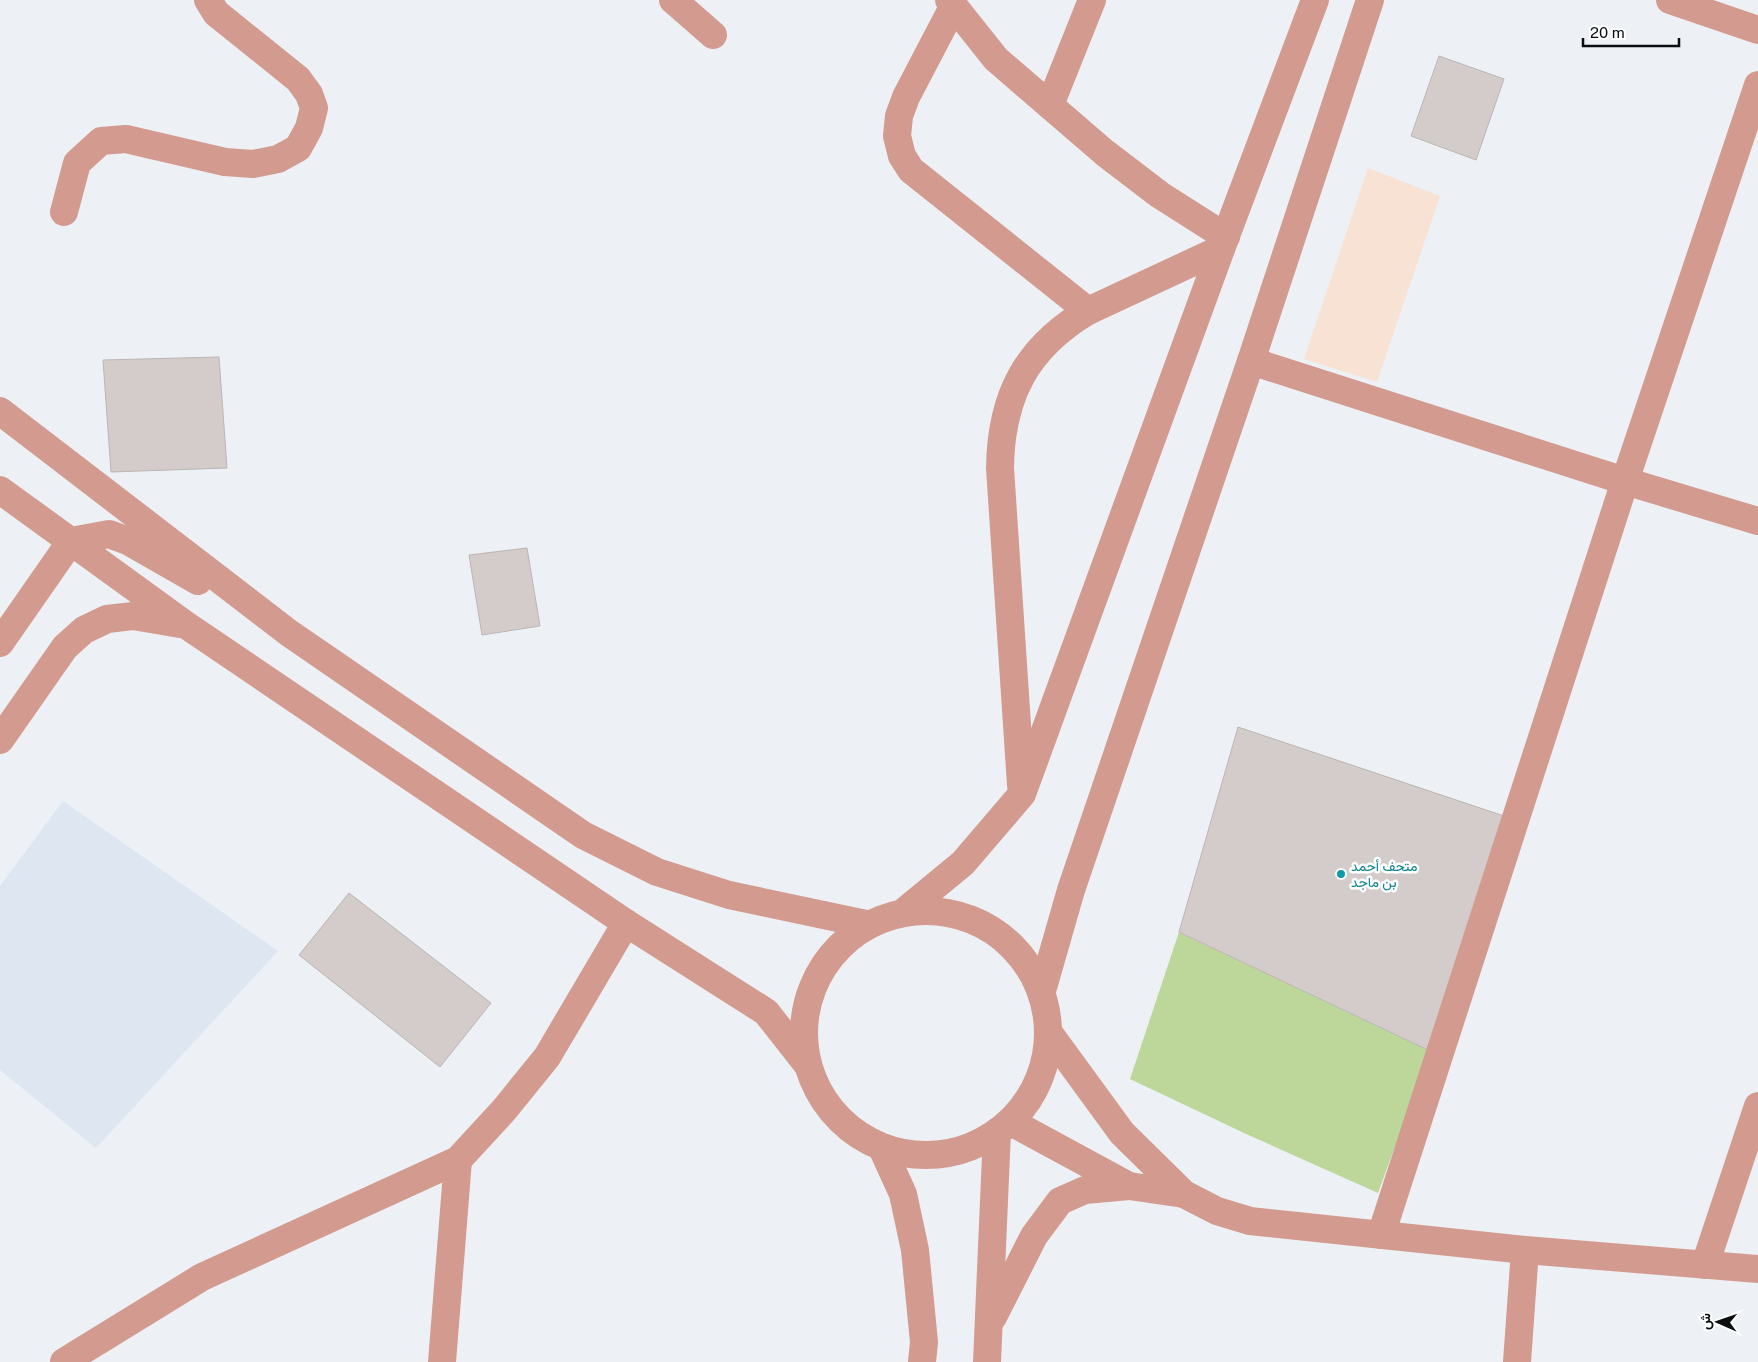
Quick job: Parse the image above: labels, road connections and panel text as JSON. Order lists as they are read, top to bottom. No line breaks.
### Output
{"places":["متحف أحمد بن ماجد"],"scale_bar":"20 m","north":"left"}
